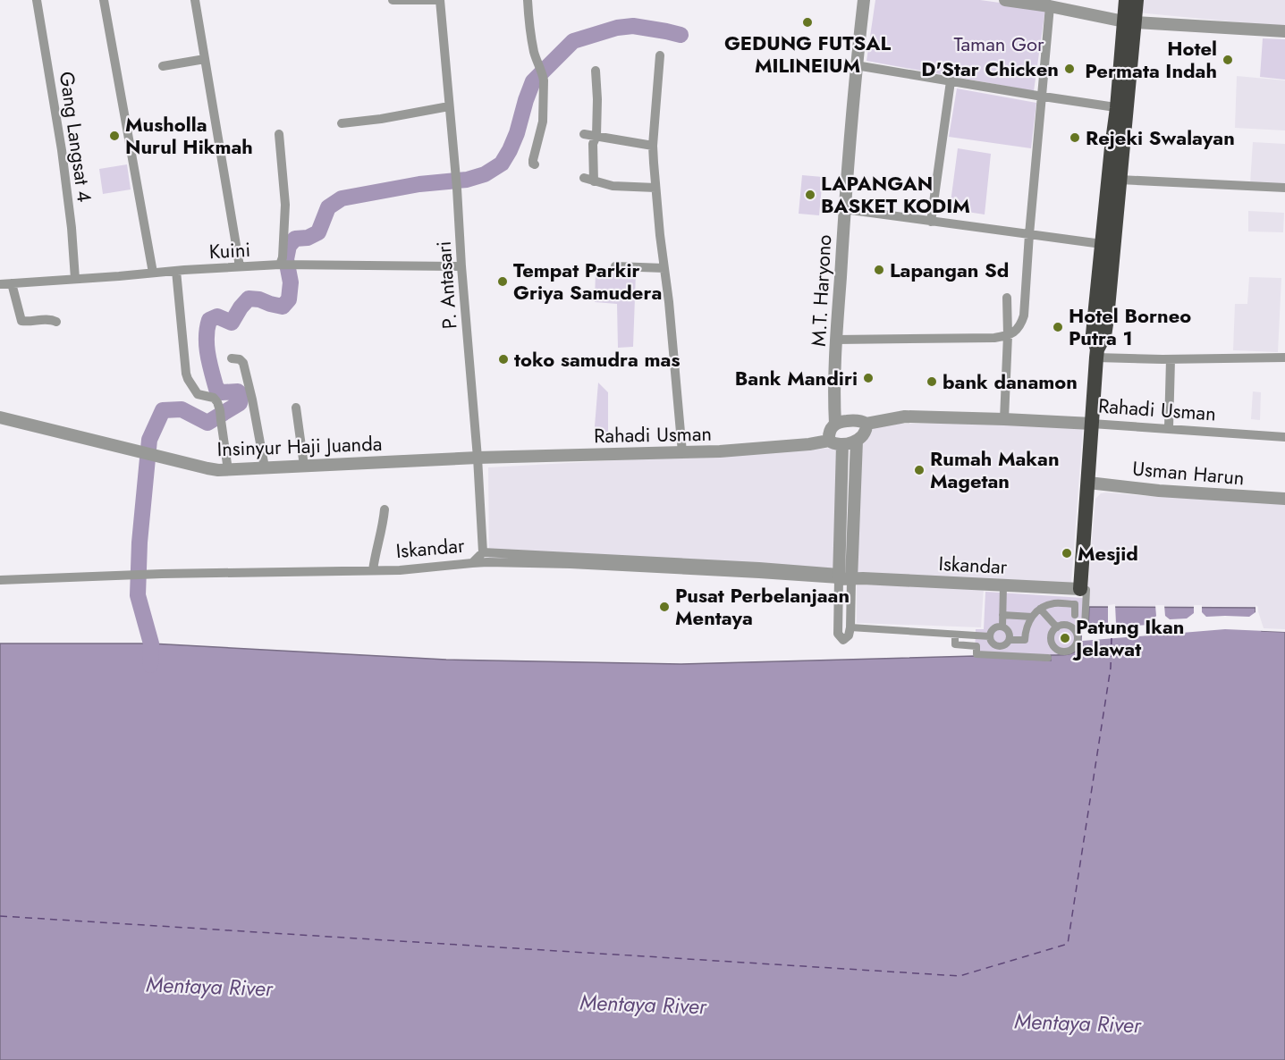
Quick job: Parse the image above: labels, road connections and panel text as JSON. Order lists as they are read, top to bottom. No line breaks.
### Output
{"streets":{"street":["Gang Langsat 4","Kuini","P. Antasari","M.T. Haryono","Rahadi Usman","Insinyur Haji Juanda","Usman Harun","Iskandar"]},"crossings":[["Gang Langsat 4","Kuini"],["Kuini","P. Antasari"],["P. Antasari","Rahadi Usman"],["P. Antasari","Insinyur Haji Juanda"],["P. Antasari","Iskandar"],["M.T. Haryono","Rahadi Usman"],["Rahadi Usman","Insinyur Haji Juanda"]],"water":["Mentaya River"],"parks":["Taman Gor"],"places":["GEDUNG FUTSAL MILINEIUM","Hotel Permata Indah","D'Star Chicken","Musholla Nurul Hikmah","Rejeki Swalayan","LAPANGAN BASKET KODIM","Lapangan Sd","Tempat Parkir Griya Samudera","Hotel Borneo Putra 1","toko samudra mas","Bank Mandiri","bank danamon","Rumah Makan Magetan","Mesjid","Pusat Perbelanjaan Mentaya","Patung Ikan Jelawat"]}
